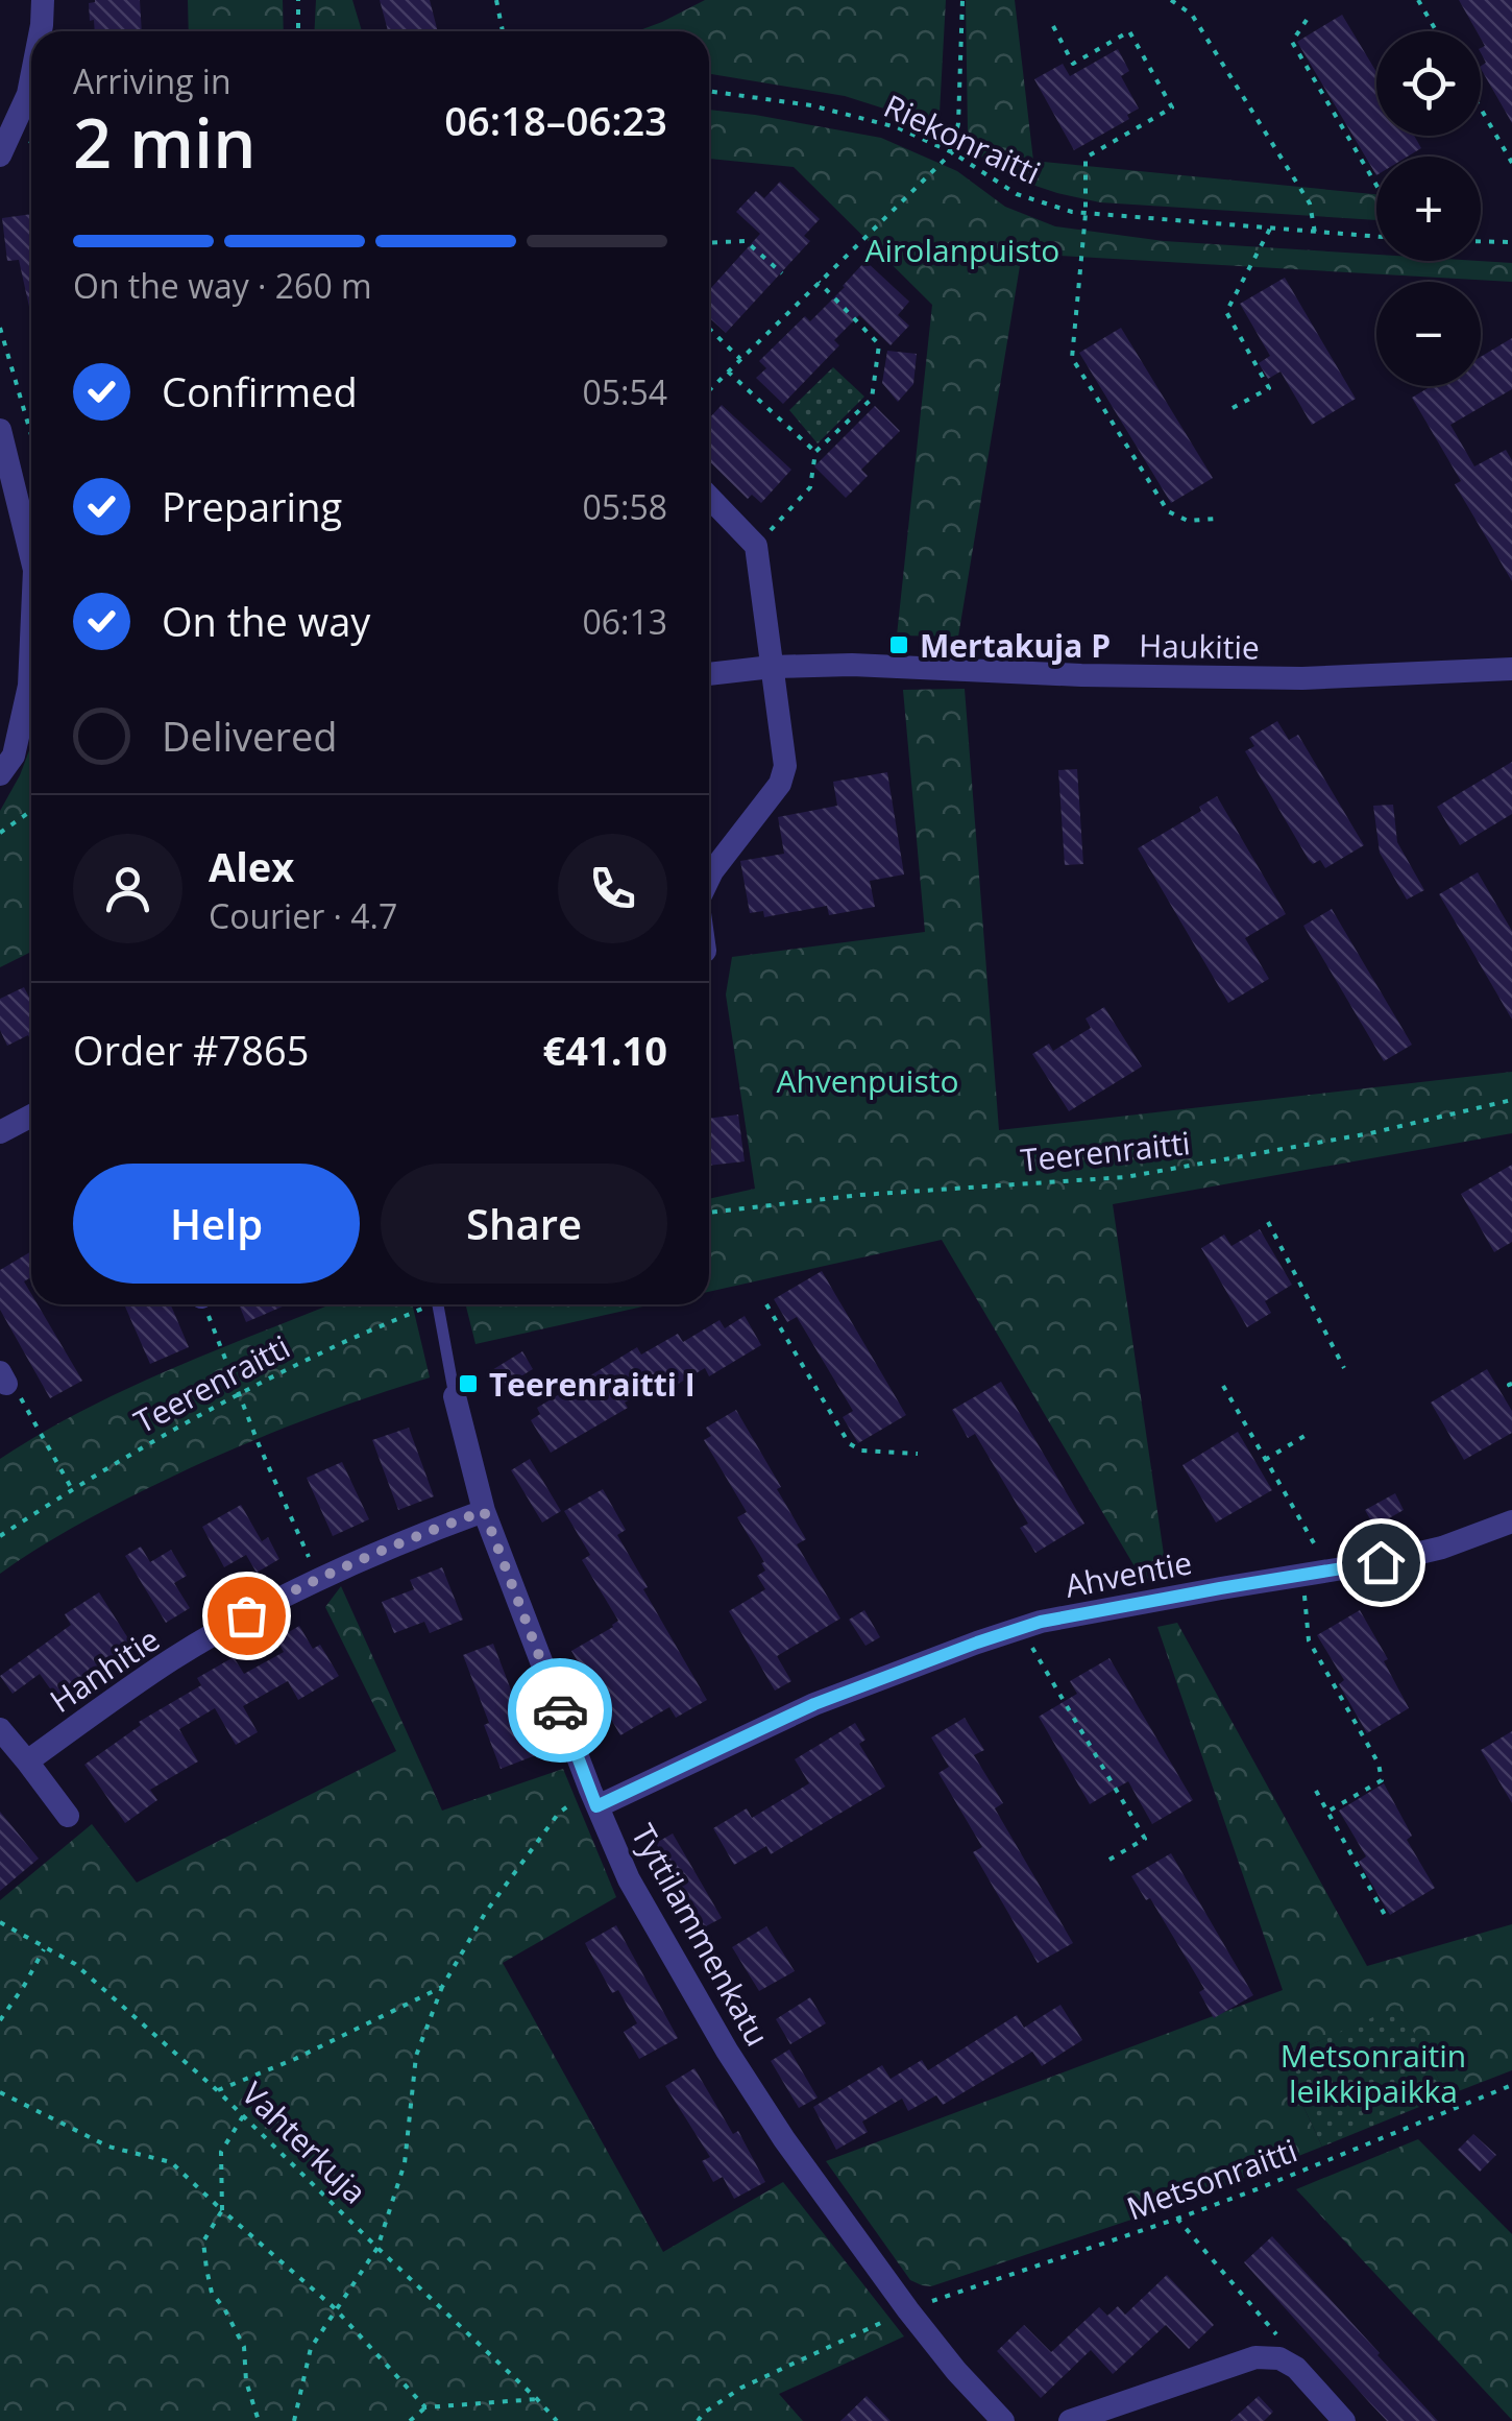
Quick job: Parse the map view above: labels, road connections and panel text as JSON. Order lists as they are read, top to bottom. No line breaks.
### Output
{"streets":{"street":["Haukitie","Ahventie","Hanhitie","Tyttilammenkatu"],"path":["Riekonraitti","Teerenraitti","Vahterkuja","Metsonraitti"]},"crossings":[["Ahventie","Tyttilammenkatu"],["Hanhitie","Tyttilammenkatu"],["Tyttilammenkatu","Metsonraitti"]],"parks":["Airolanpuisto","Ahvenpuisto","Metsonraitin leikkipaikka"],"places":{"transit":["Mertakuja P","Teerenraitti I"]},"page":{"map_buttons":["+","−"],"heading":["2 min","Arriving in","06:18–06:23"],"panel":["Alex","Courier · 4.7","Order #7865","€41.10"],"bar":"On the way · 260 m","list":[["Confirmed","05:54"],["Preparing","05:58"],["On the way","06:13"],"Delivered"],"buttons":["Help","Share"]}}
